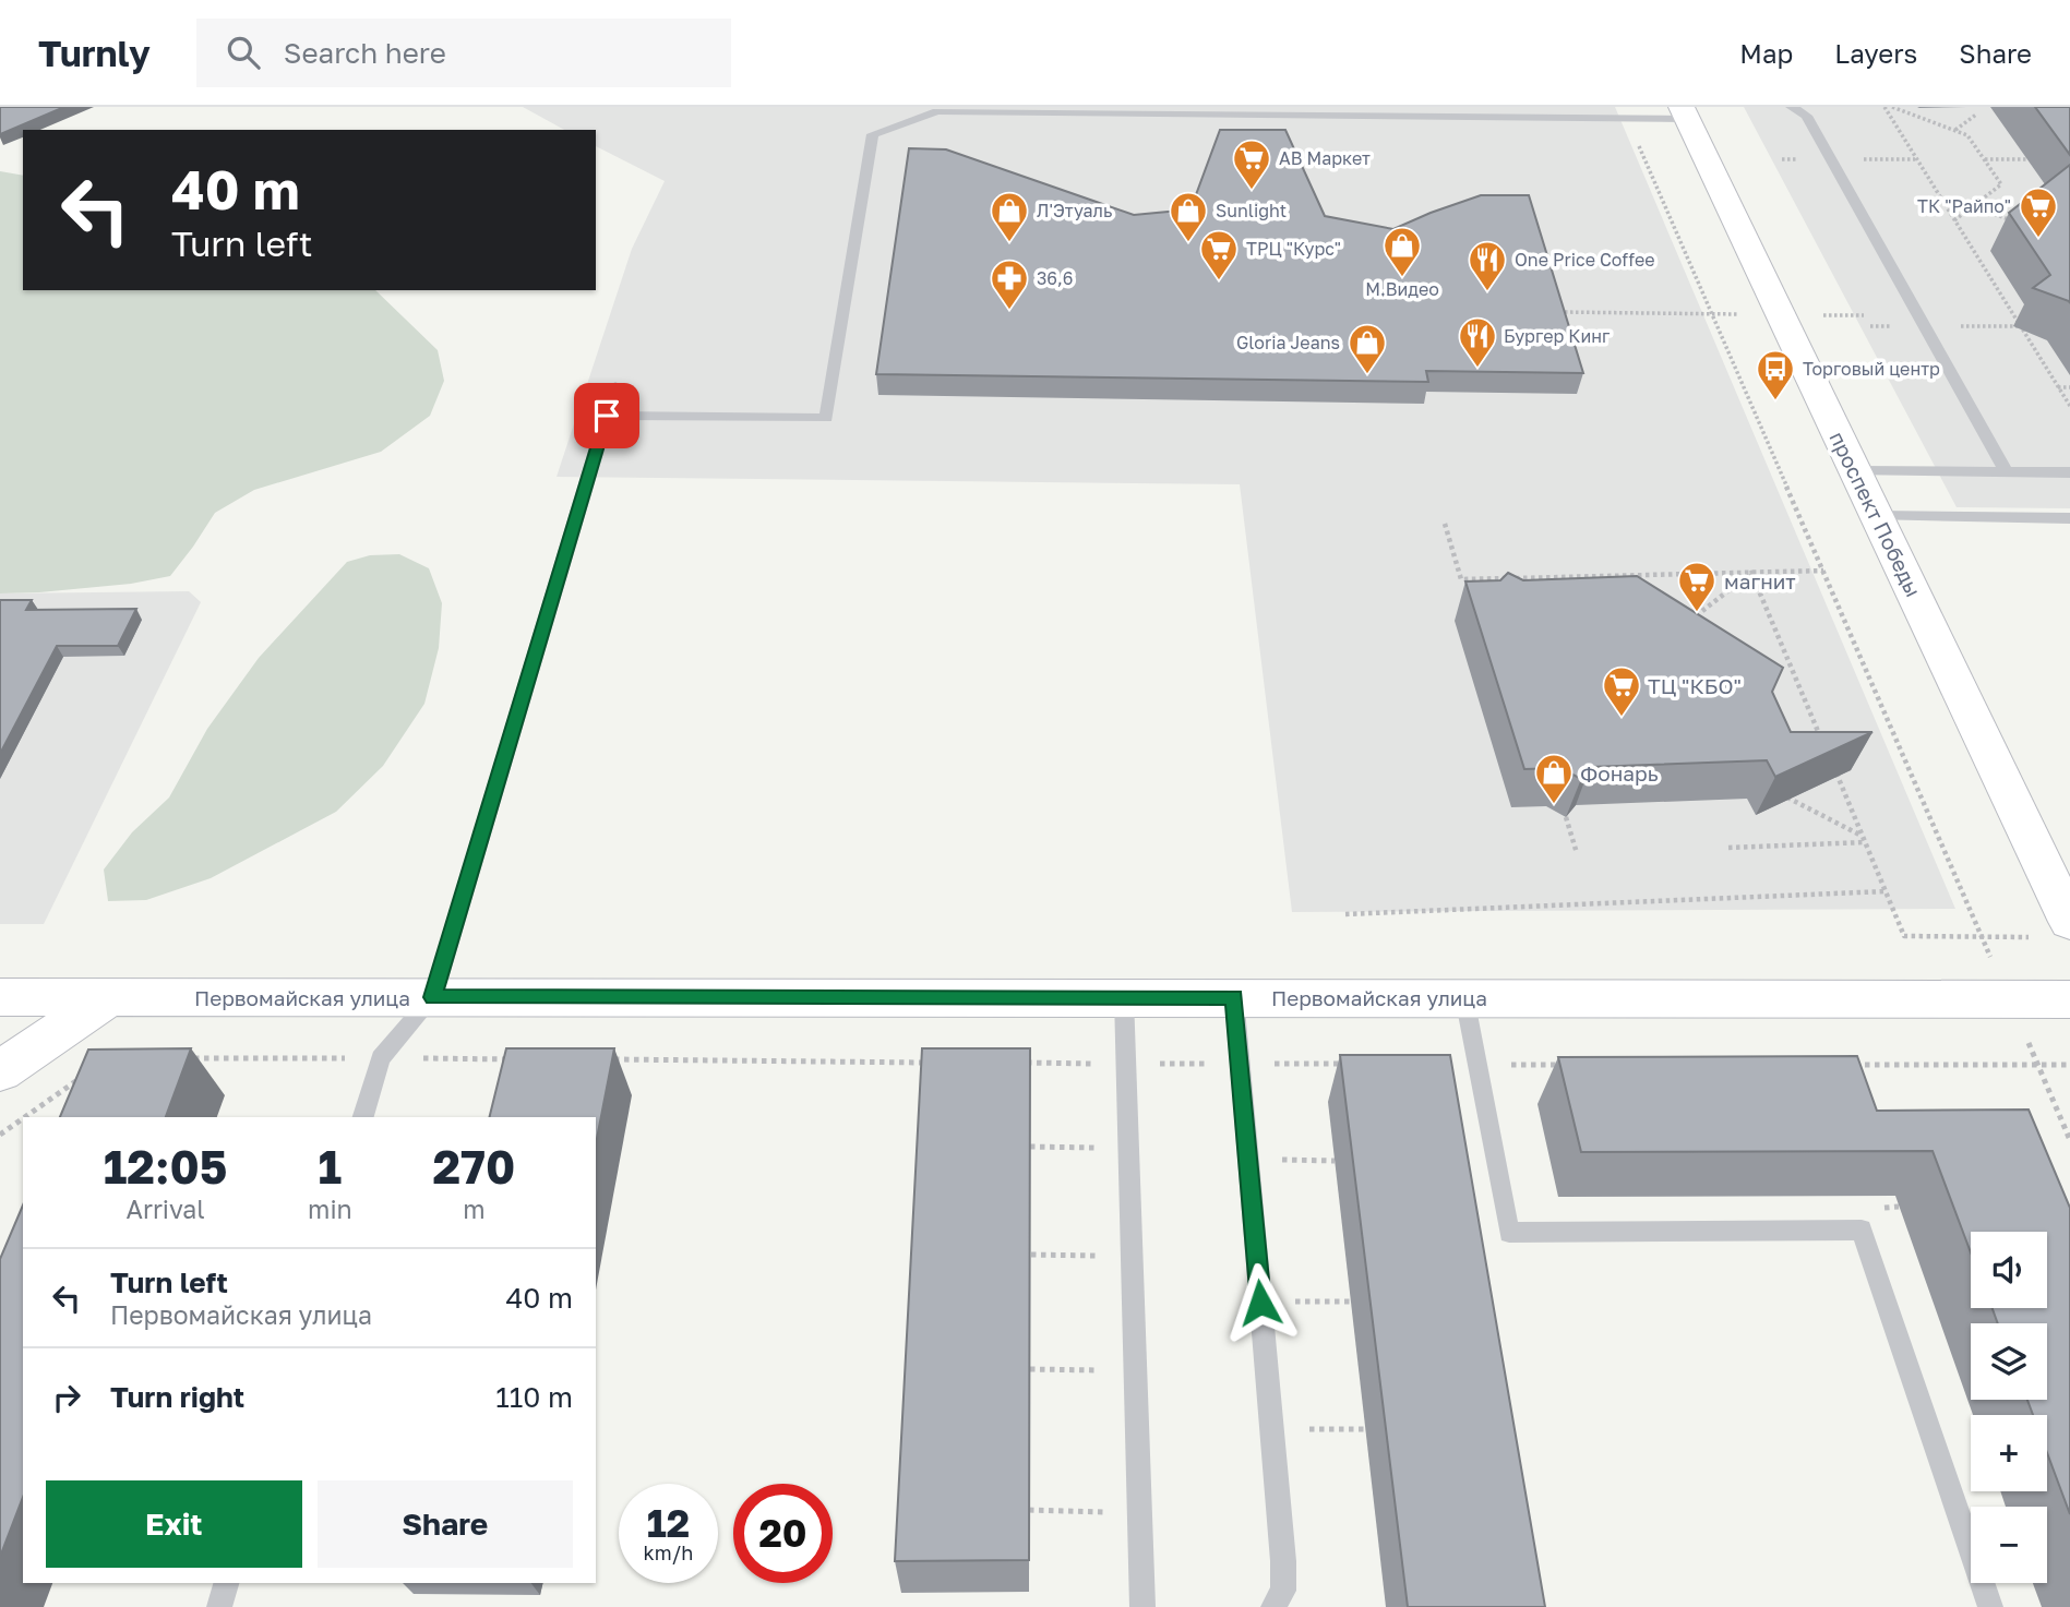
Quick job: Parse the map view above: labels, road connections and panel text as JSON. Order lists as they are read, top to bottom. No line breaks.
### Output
{"streets":{"main road":["проспект Победы","Первомайская улица"]},"places":{"supermarket":["АВ Маркет","ТК \"Райпо\"","ТРЦ \"Курс\"","магнит","ТЦ \"КБО\""],"shop":["Л'Этуаль","Sunlight","М.Видео","Gloria Jeans","Фонарь"],"restaurant":["One Price Coffee","Бургер Кинг"],"pharmacy":["36,6"],"bus stop":["Торговый центр"]},"page":{"header":"Turnly","search":"Search here","nav":["Map","Layers","Share"],"turn":["40 m","Turn left"],"eta":["12:05","Arrival","1","min","270","m"],"map_buttons":["+","−"],"list":[{"name":"Turn left","note":"Первомайская улица","value":"40 m"},{"name":"Turn right","value":"110 m"}],"buttons":["Exit","Share"],"speed":"12 km/h","limit":"20"}}
